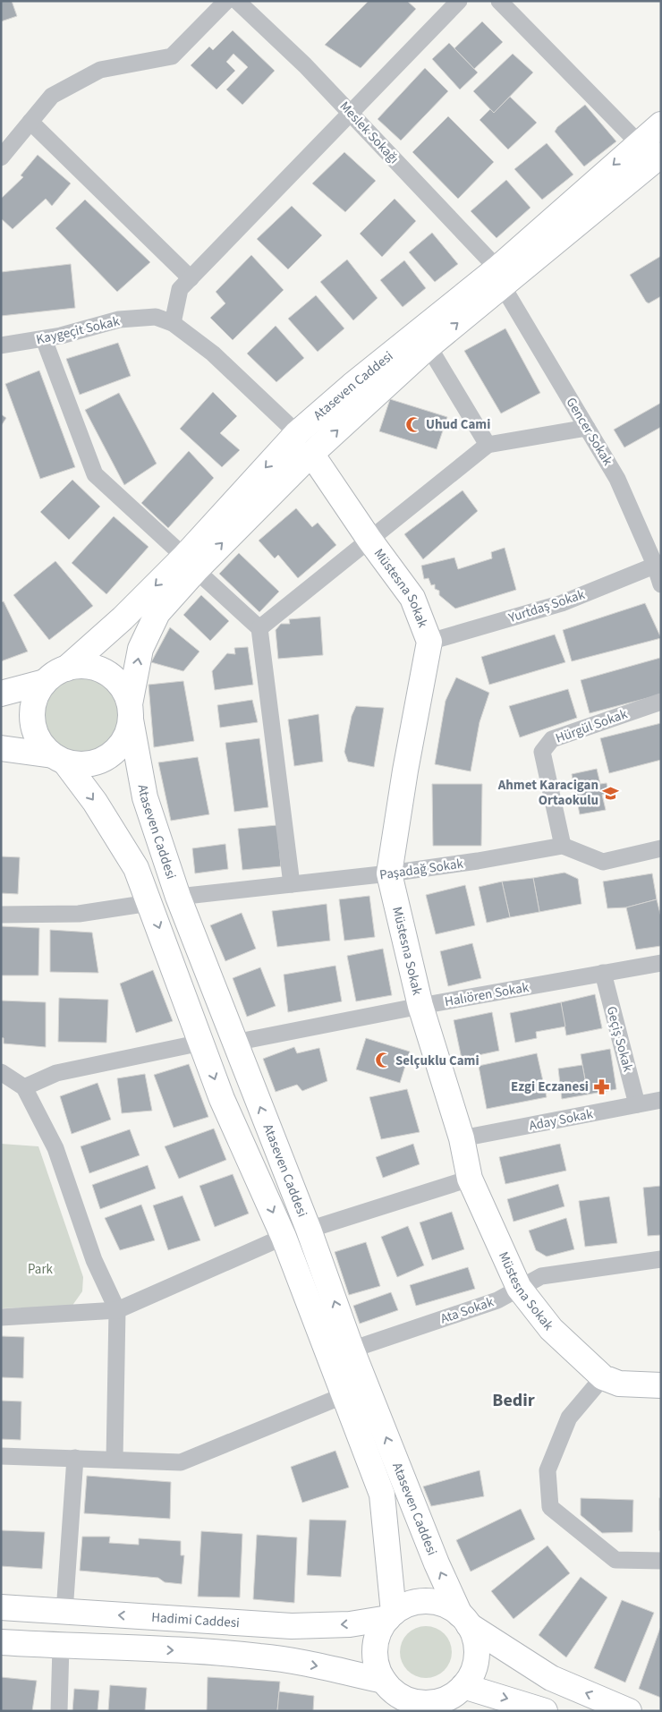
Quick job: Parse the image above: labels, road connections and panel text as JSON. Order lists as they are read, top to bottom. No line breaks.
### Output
{"streets":{"main road":["Ataseven Caddesi","Müstesna Sokak","Hadimi Caddesi"],"street":["Meslek Sokağı","Kaygeçit Sokak","Gencer Sokak","Yurtdaş Sokak","Hürgül Sokak","Paşadağ Sokak","Halıören Sokak","Geçiş Sokak","Aday Sokak","Ata Sokak"]},"crossings":[["Meslek Sokağı","Ataseven Caddesi"],["Meslek Sokağı","Gencer Sokak"],["Ataseven Caddesi","Gencer Sokak"],["Ataseven Caddesi","Müstesna Sokak"],["Ataseven Caddesi","Paşadağ Sokak"],["Ataseven Caddesi","Halıören Sokak"],["Ataseven Caddesi","Ata Sokak"],["Ataseven Caddesi","Hadimi Caddesi"],["Gencer Sokak","Yurtdaş Sokak"],["Müstesna Sokak","Yurtdaş Sokak"],["Müstesna Sokak","Paşadağ Sokak"],["Müstesna Sokak","Halıören Sokak"],["Müstesna Sokak","Aday Sokak"],["Müstesna Sokak","Ata Sokak"],["Hürgül Sokak","Paşadağ Sokak"],["Halıören Sokak","Geçiş Sokak"],["Geçiş Sokak","Aday Sokak"]],"districts":["Bedir"],"parks":["Park"],"places":{"mosque":["Uhud Cami","Selçuklu Cami"],"school or university":["Ahmet Karacigan Ortaokulu"],"pharmacy":["Ezgi Eczanesi"]}}
